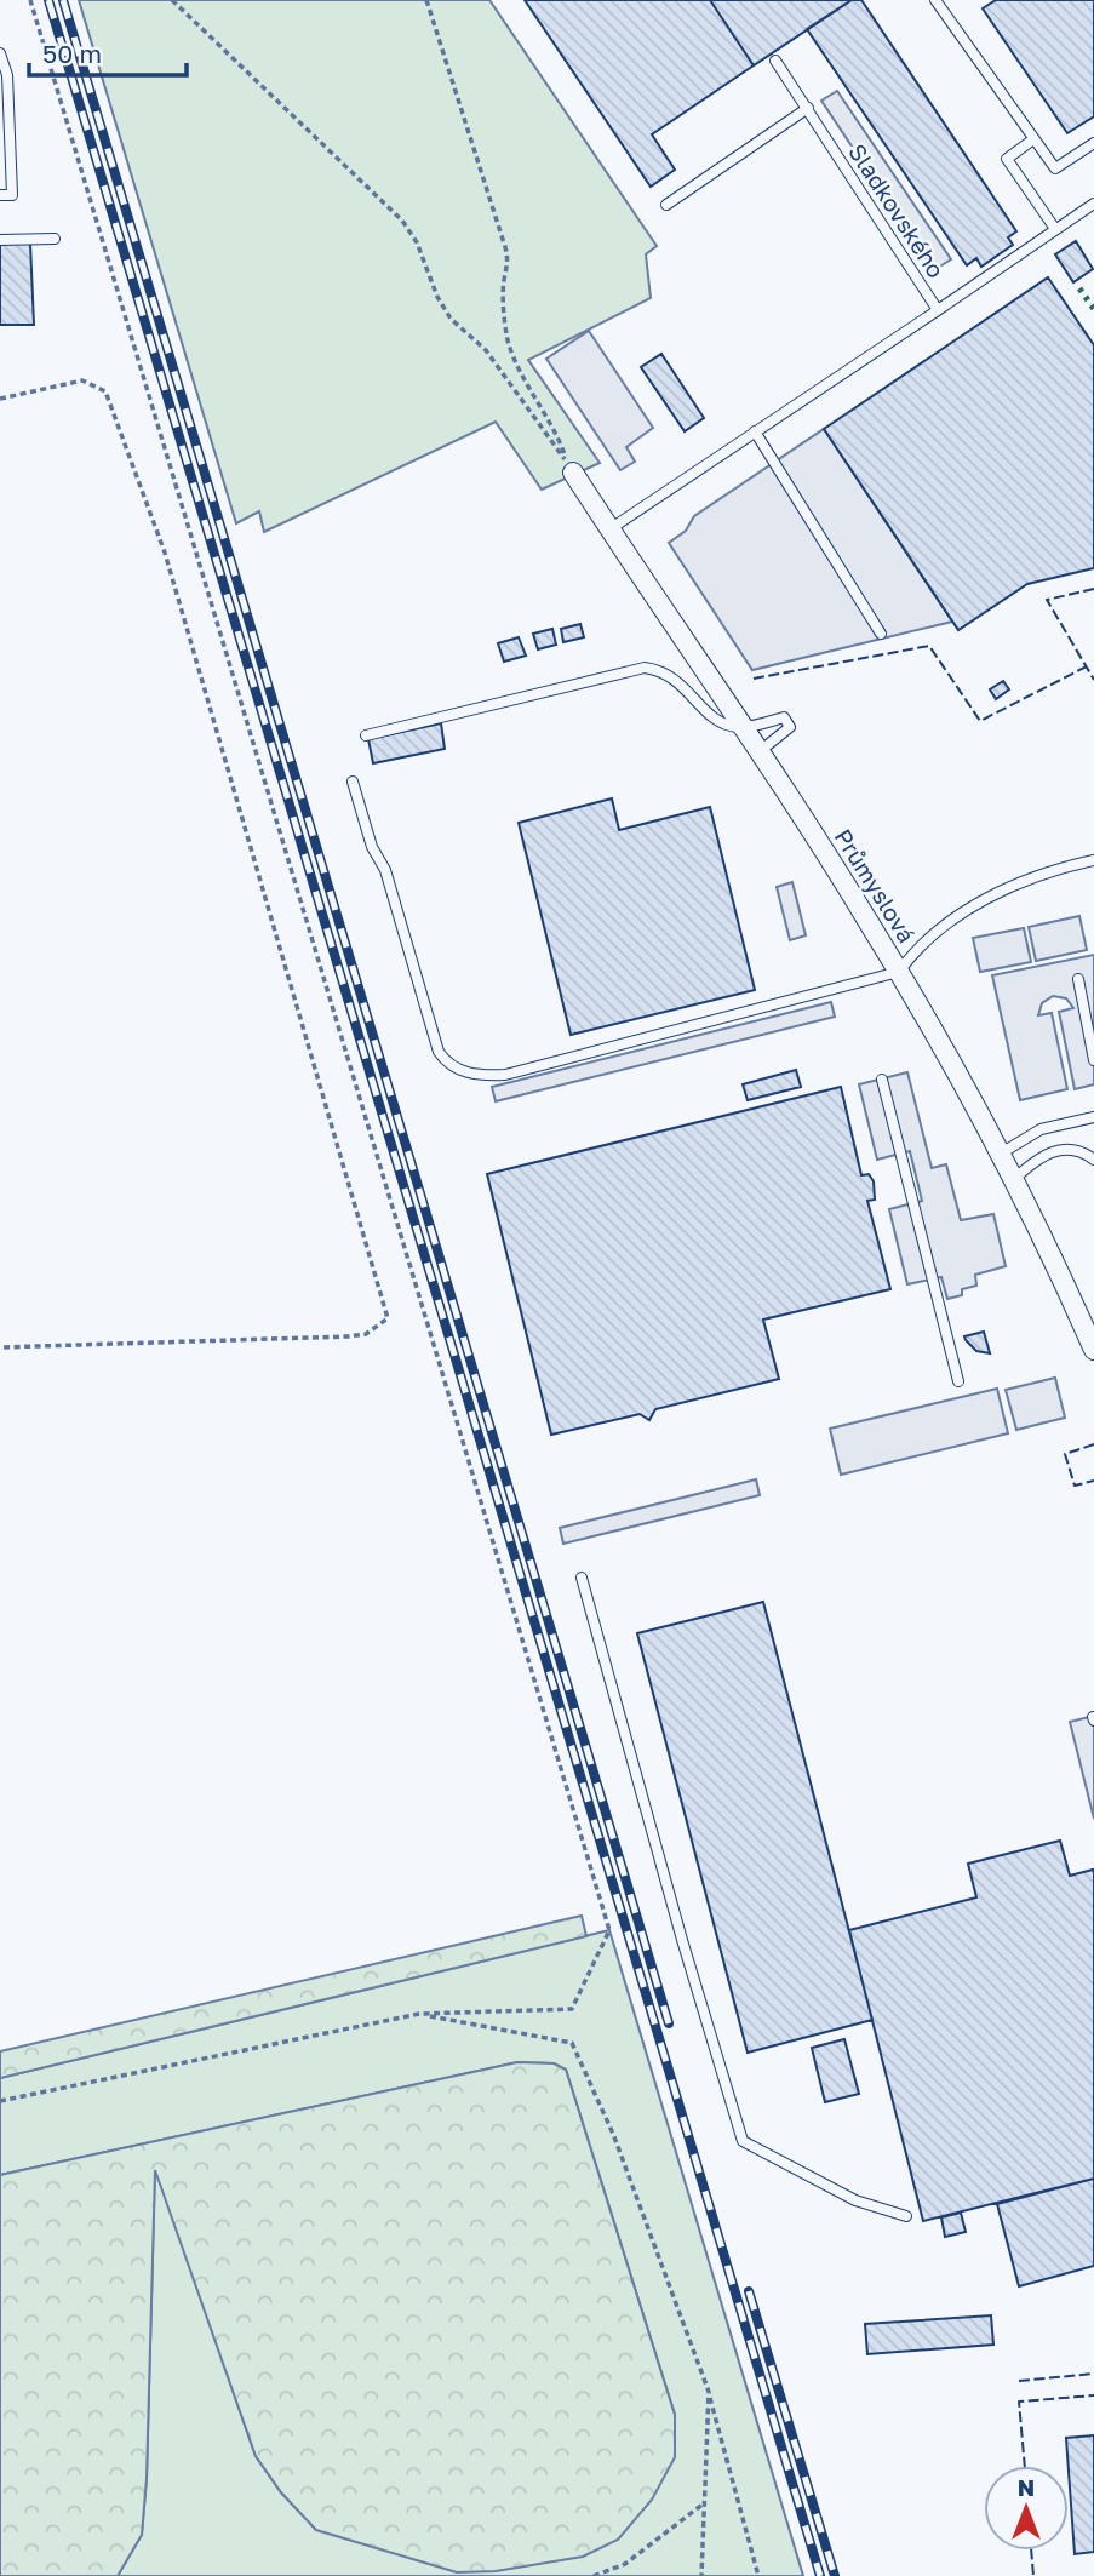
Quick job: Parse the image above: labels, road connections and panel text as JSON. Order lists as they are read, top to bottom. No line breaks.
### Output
{"streets":{"street":["Průmyslová"],"lane":["Sladkovského"]},"scale_bar":"50 m","north":"top"}
